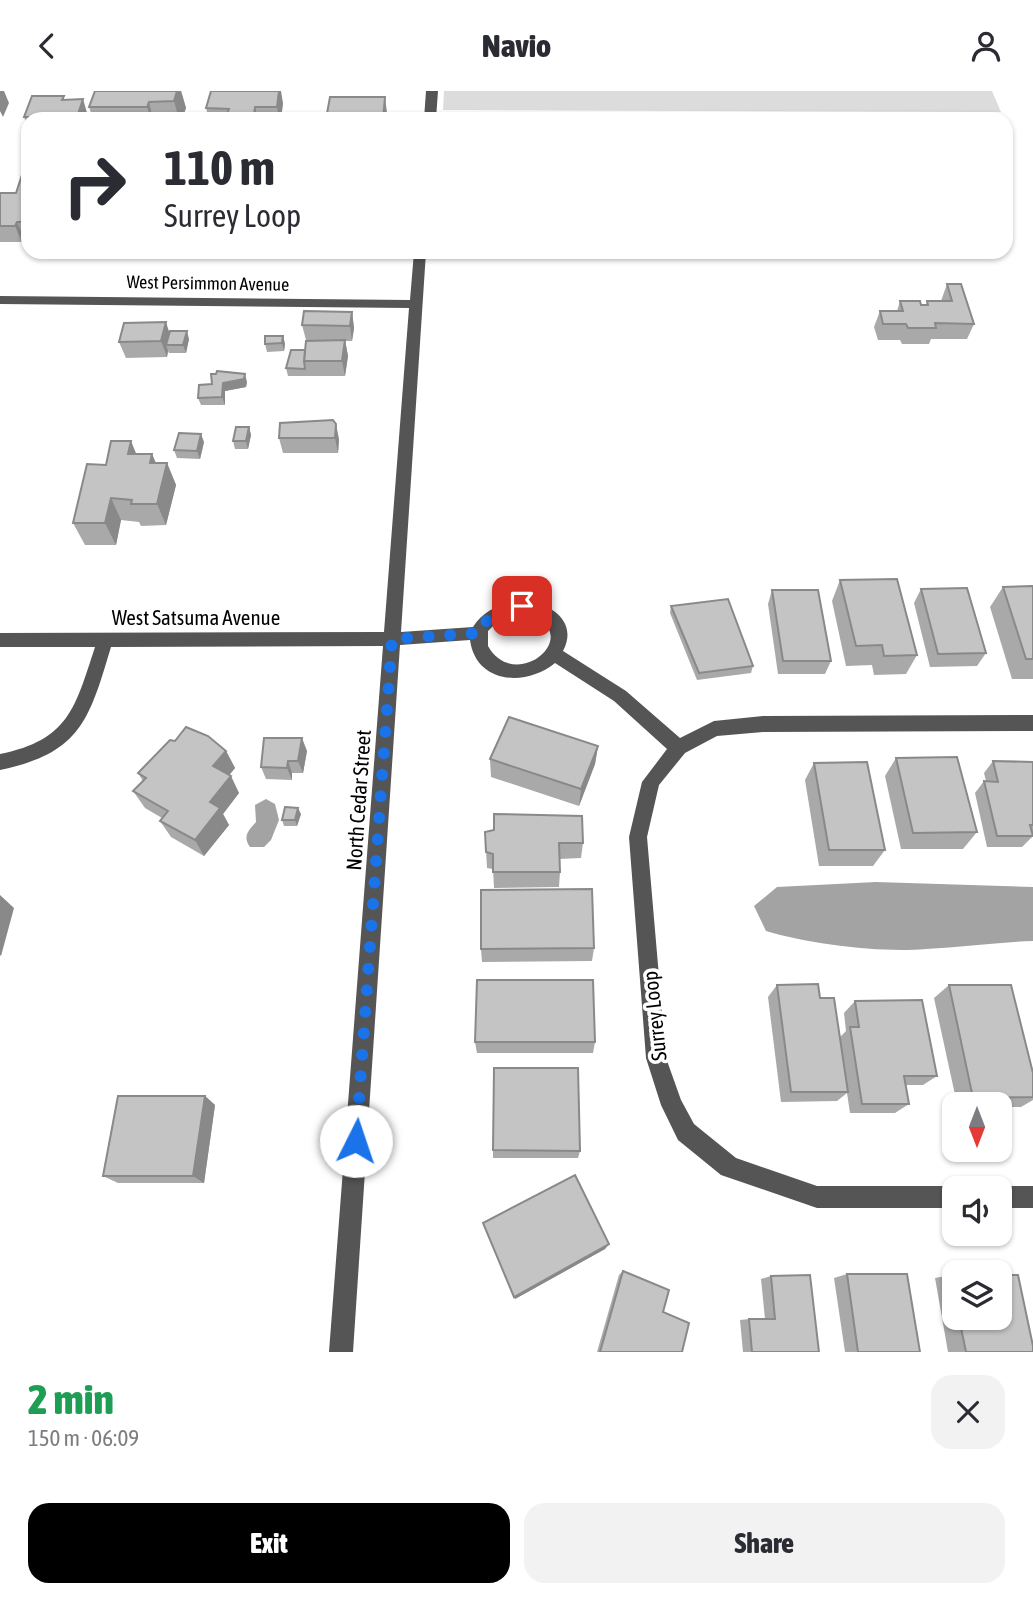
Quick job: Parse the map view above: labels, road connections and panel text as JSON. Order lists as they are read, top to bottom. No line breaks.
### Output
{"streets":{"street":["West Persimmon Avenue","West Satsuma Avenue","North Cedar Street","Surrey Loop"]},"crossings":[["West Persimmon Avenue","North Cedar Street"],["West Satsuma Avenue","North Cedar Street"]],"north":"bottom","page":{"header":"Navio","turn":["110 m","Surrey Loop"],"heading":["2 min","150 m · 06:09"],"buttons":["Exit","Share"]}}
